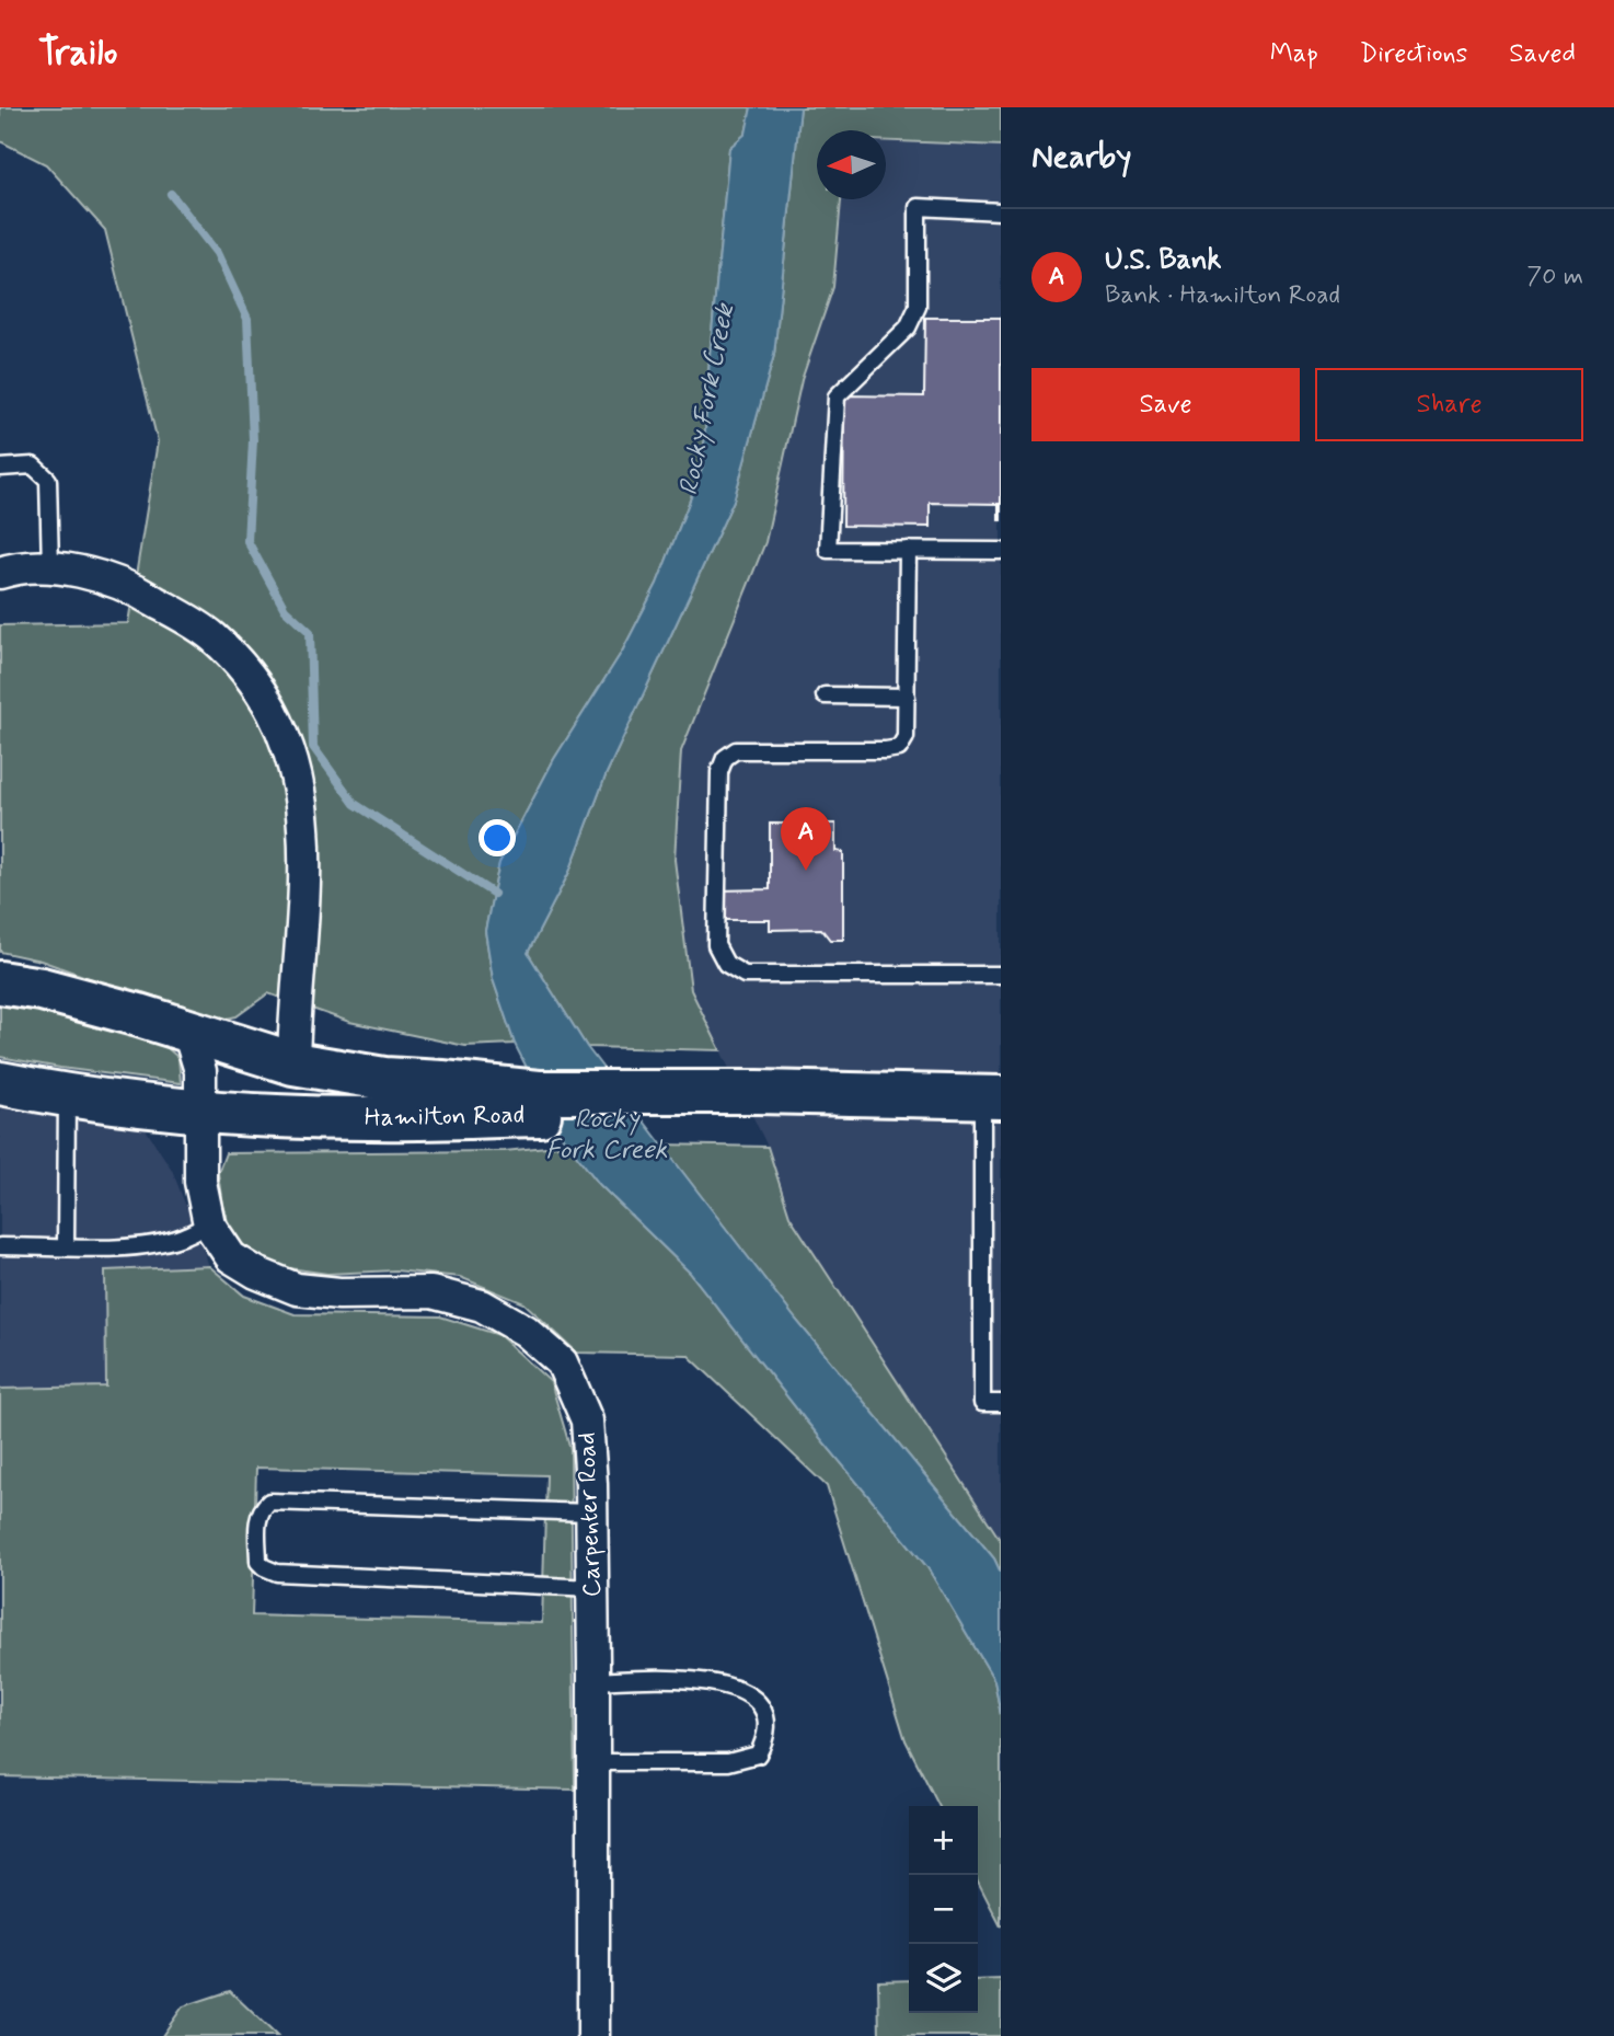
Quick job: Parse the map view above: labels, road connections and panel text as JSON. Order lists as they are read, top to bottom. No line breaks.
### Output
{"streets":{"main road":["Hamilton Road"],"street":["Carpenter Road"]},"crossings":[["Hamilton Road","Carpenter Road"]],"water":["Rocky Fork Creek"],"north":"left","page":{"header":"Trailo","nav":["Map","Directions","Saved"],"heading":"Nearby","list":[{"mark":"A","name":"U.S. Bank","note":"Bank · Hamilton Road","value":"70 m"}],"buttons":["Save","Share"],"pins":"A","map_buttons":["+","−"]}}
